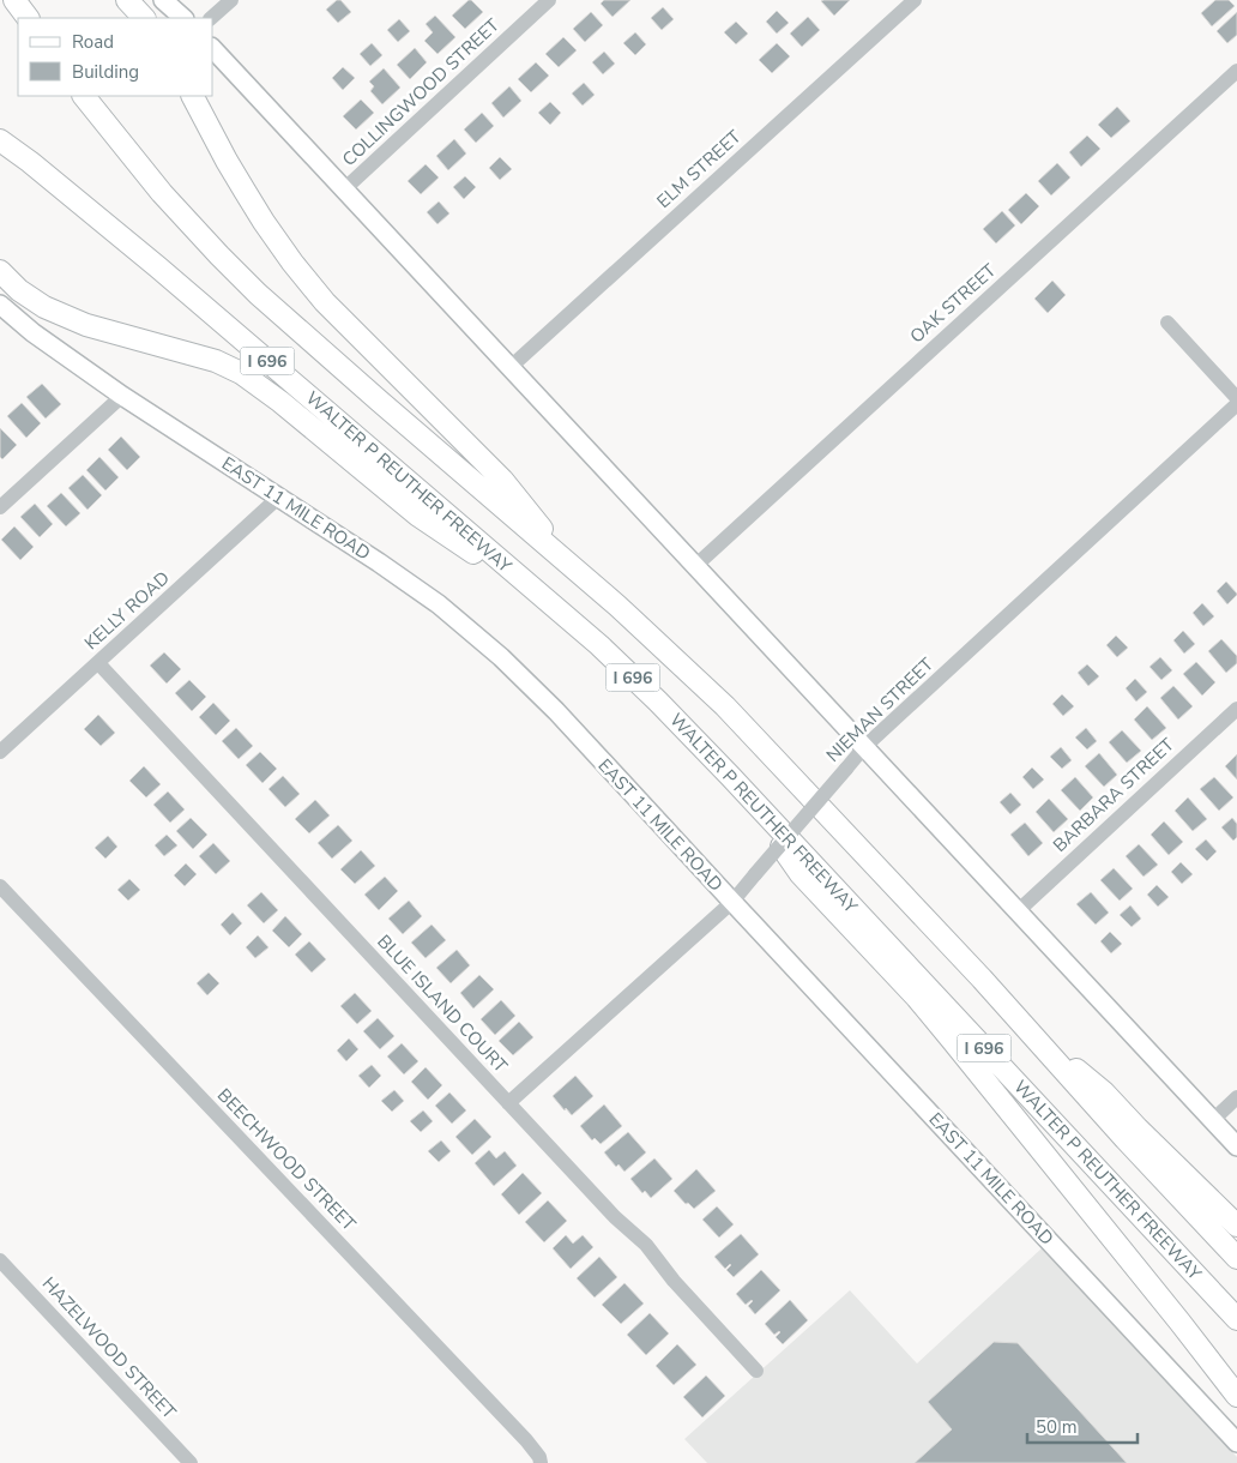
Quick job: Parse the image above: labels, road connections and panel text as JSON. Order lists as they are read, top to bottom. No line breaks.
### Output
{"streets":{"highway":["I 696","WALTER P REUTHER FREEWAY"],"main road":["EAST 11 MILE ROAD"],"street":["COLLINGWOOD STREET","ELM STREET","OAK STREET","KELLY ROAD","NIEMAN STREET","BARBARA STREET","BLUE ISLAND COURT","BEECHWOOD STREET","HAZELWOOD STREET"]},"crossings":[["EAST 11 MILE ROAD","KELLY ROAD"],["EAST 11 MILE ROAD","NIEMAN STREET"],["KELLY ROAD","BLUE ISLAND COURT"],["NIEMAN STREET","BLUE ISLAND COURT"]],"legend":["Road","Building"],"scale_bar":"50 m"}
